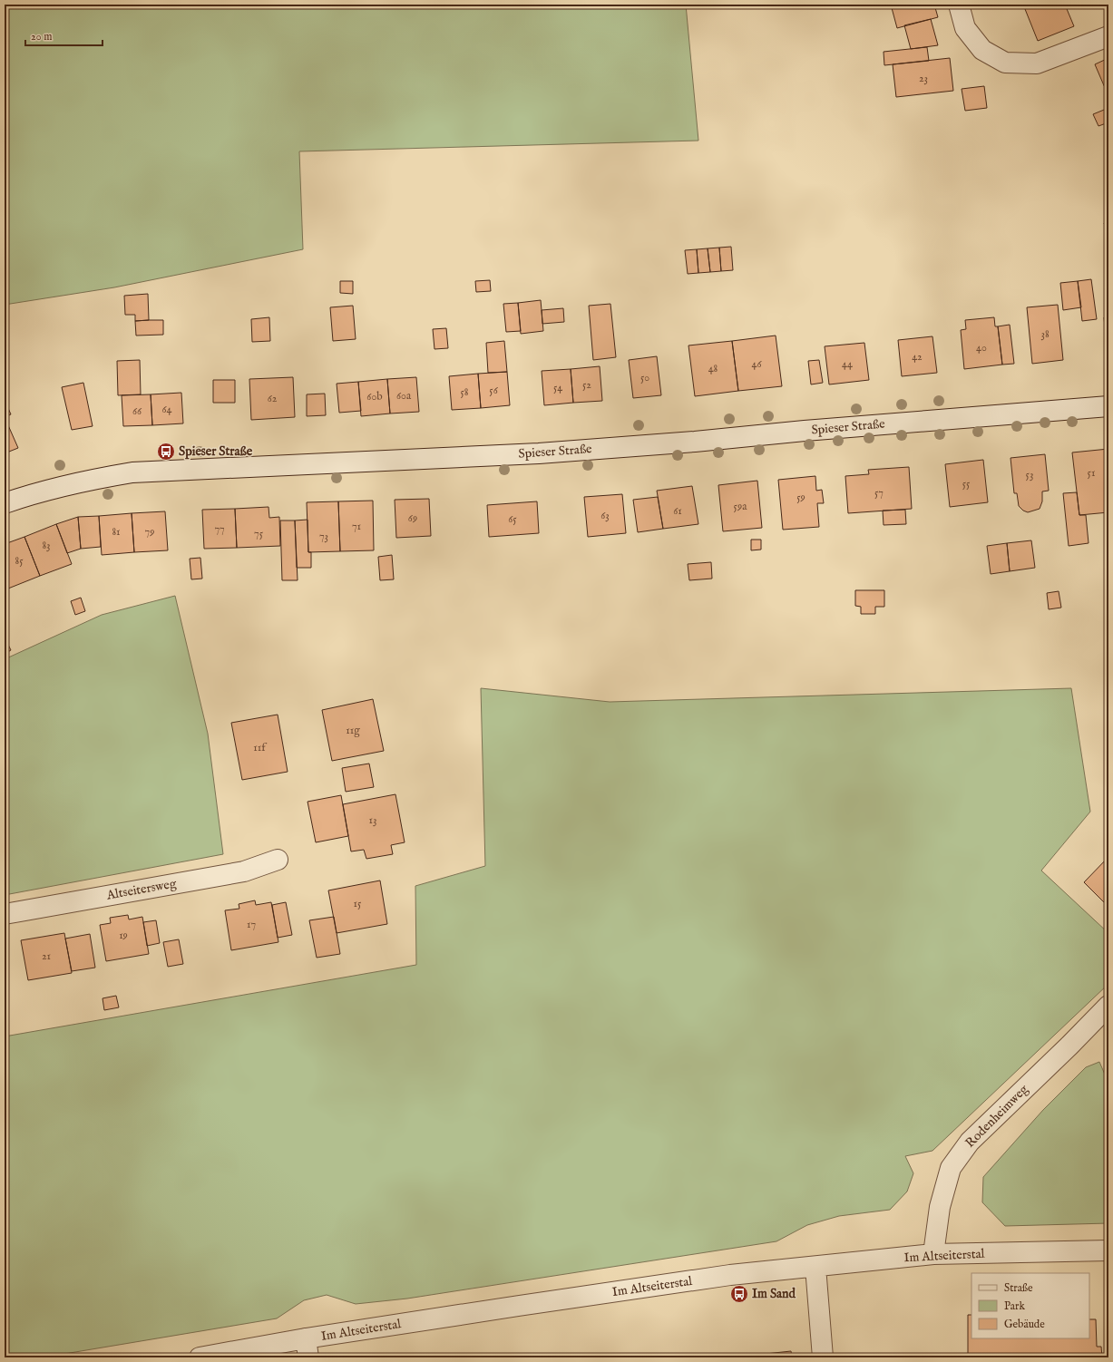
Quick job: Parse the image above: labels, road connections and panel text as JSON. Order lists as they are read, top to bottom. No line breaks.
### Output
{"streets":{"street":["Spieser Straße","Altseitersweg","Rodenheimweg","Im Altseiterstal"]},"crossings":[["Rodenheimweg","Im Altseiterstal"]],"places":{"bus stop":["Spieser Straße","Im Sand"]},"house_numbers":["23","38","40","42","46","44","48","50","52","54","56","58","60a","60b","62","64","66","51","53","55","57","59","59a","61","63","69","65","71","77","81","79","75","73","83","85","11g","11f","13","15","17","19","21"],"legend":["Straße","Park","Gebäude"],"scale_bar":"20 m"}
